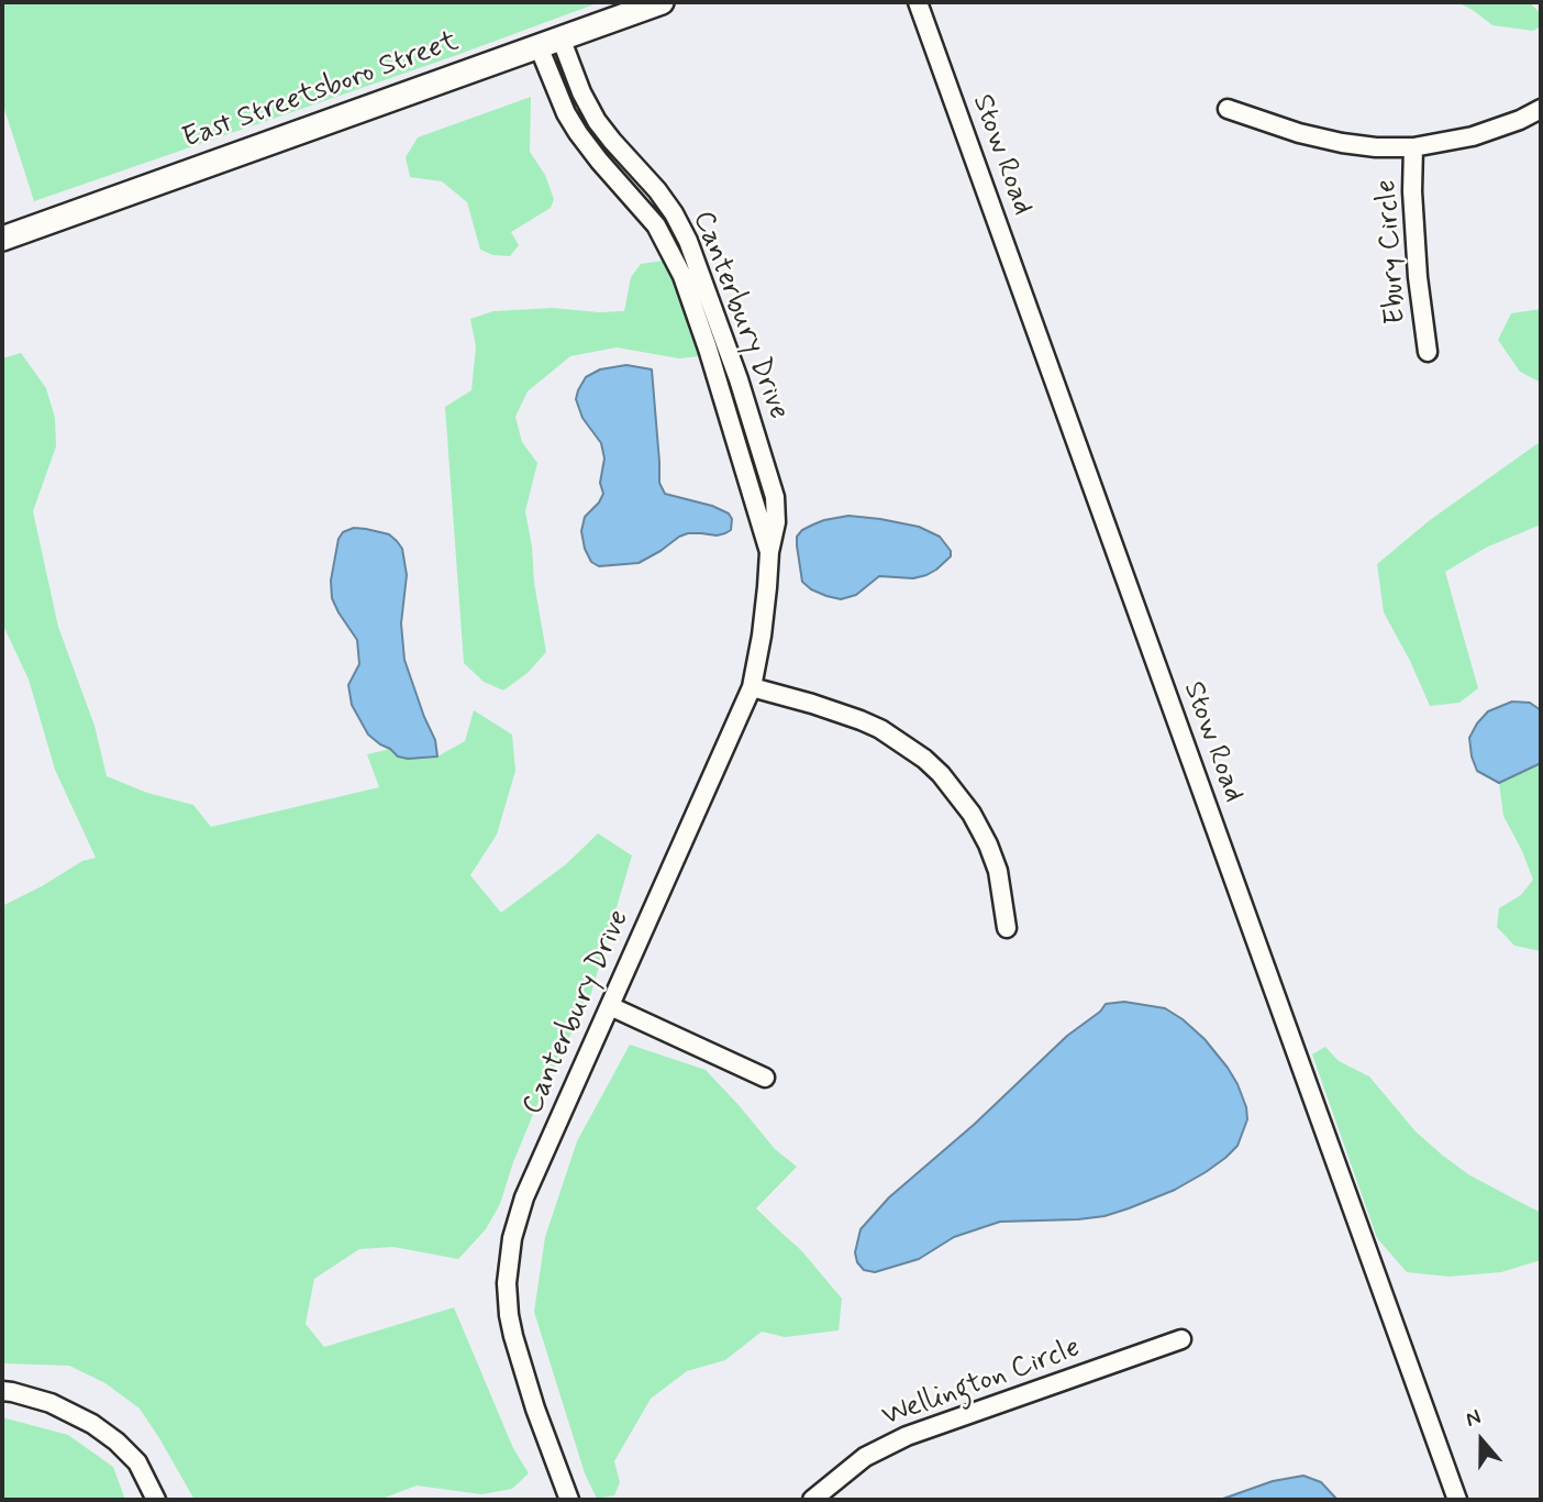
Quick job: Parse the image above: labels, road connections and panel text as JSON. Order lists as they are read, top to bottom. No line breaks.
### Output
{"streets":{"main road":["East Streetsboro Street"],"street":["Stow Road","Ebury Circle","Canterbury Drive","Wellington Circle"]},"crossings":[["East Streetsboro Street","Canterbury Drive"]],"north":"top"}
